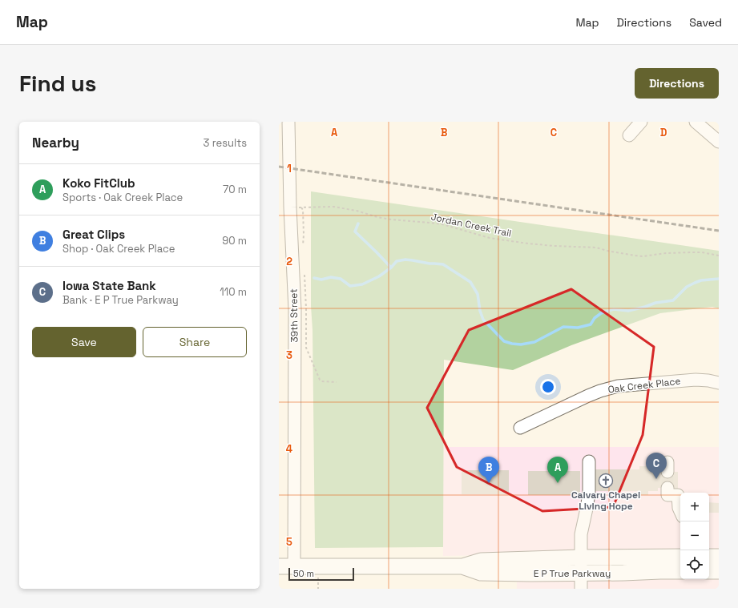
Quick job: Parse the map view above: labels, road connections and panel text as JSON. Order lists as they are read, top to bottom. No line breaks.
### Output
{"streets":{"main road":["E P True Parkway"],"street":["39th Street","Oak Creek Place"],"path":["Jordan Creek Trail"]},"crossings":[["Jordan Creek Trail","39th Street"],["39th Street","E P True Parkway"]],"places":{"church":["Calvary Chapel Living Hope"]},"scale_bar":"50 m","page":{"header":"Map","nav":["Map","Directions","Saved"],"buttons":["Directions",["Save","Share"]],"title":"Find us","heading":["Nearby","3 results"],"list":[{"mark":"A","name":"Koko FitClub","note":"Sports · Oak Creek Place","value":"70 m"},{"mark":"B","name":"Great Clips","note":"Shop · Oak Creek Place","value":"90 m"},{"mark":"C","name":"Iowa State Bank","note":"Bank · E P True Parkway","value":"110 m"}],"pins":["C","A","B"],"map_buttons":["+","−"],"scale":"50 m"},"grid":{"columns":["A","B","C","D"],"rows":["1","2","3","4","5"]}}
